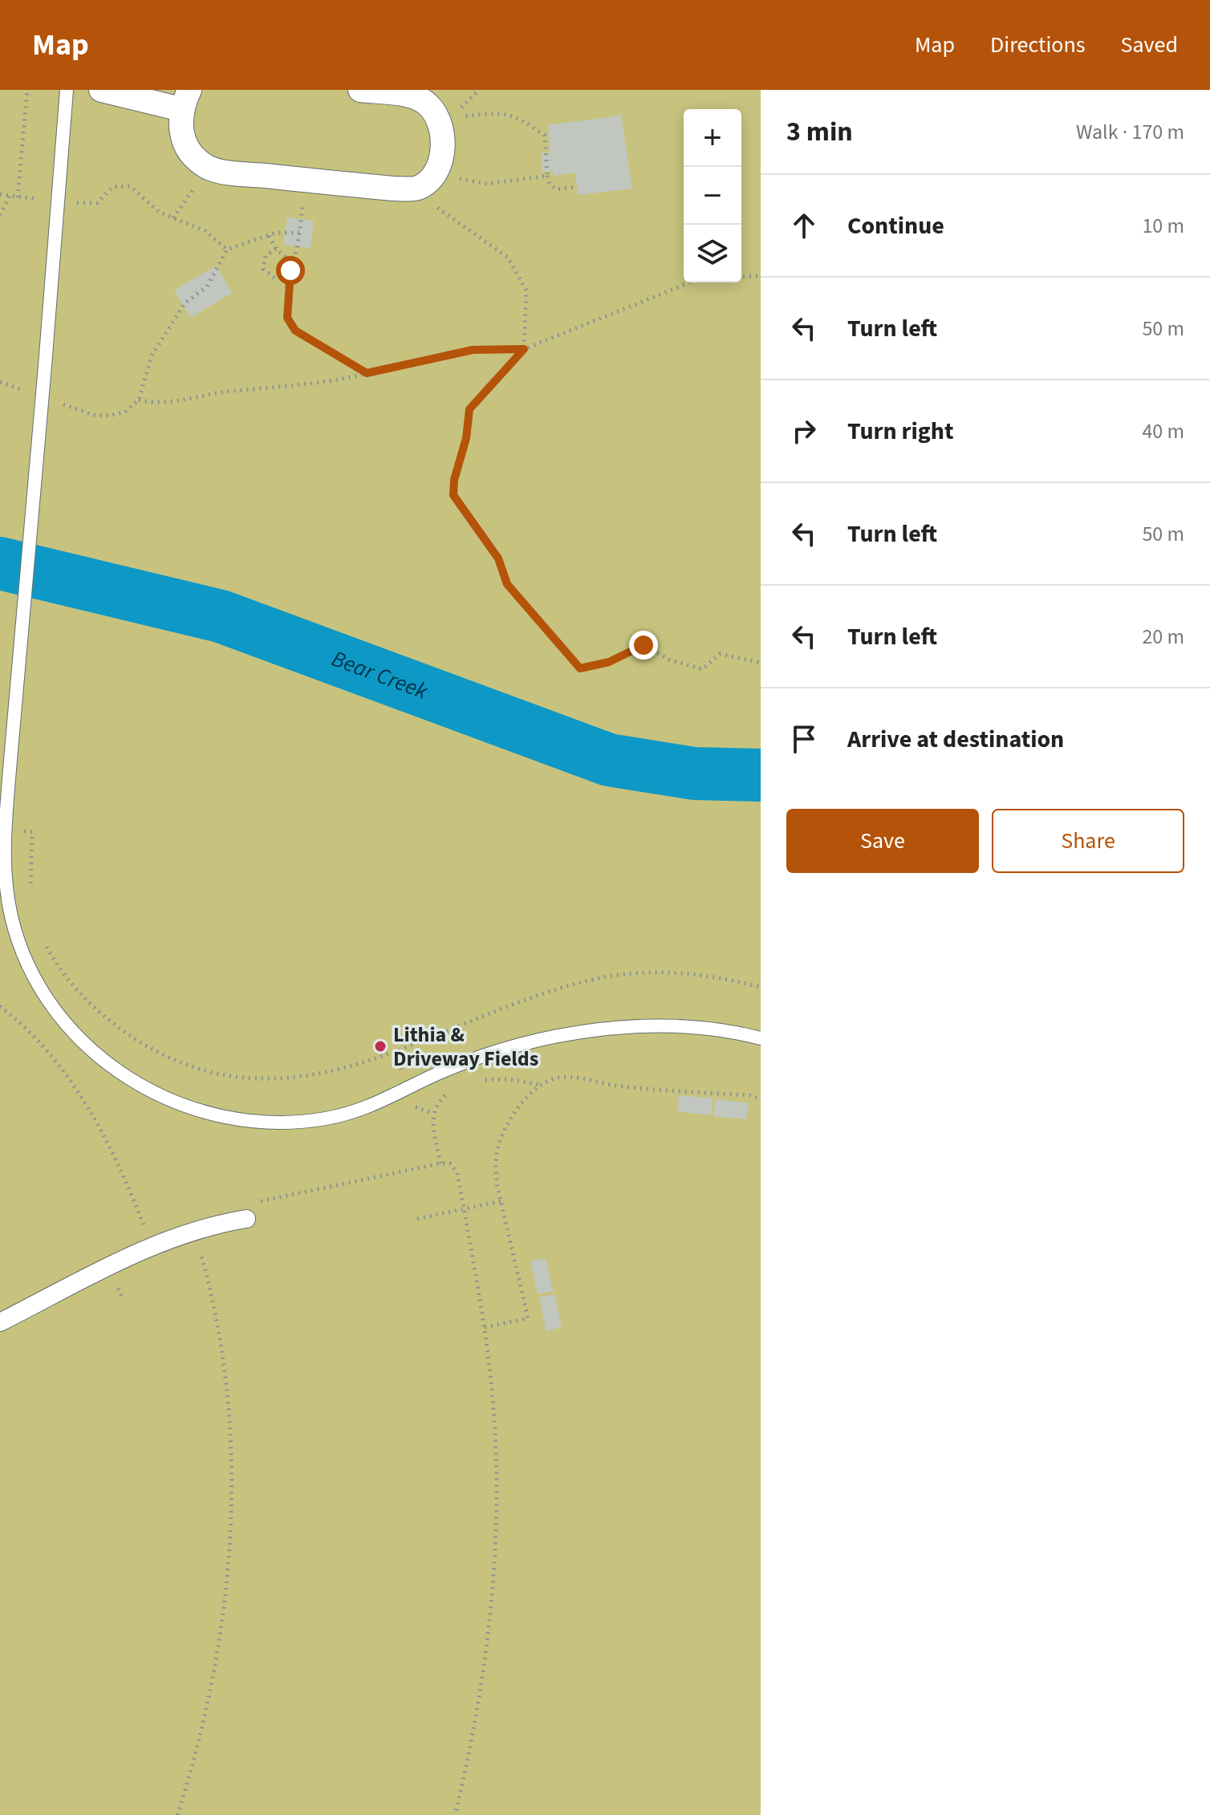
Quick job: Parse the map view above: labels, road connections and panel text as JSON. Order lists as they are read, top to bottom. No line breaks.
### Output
{"water":["Bear Creek"],"places":["Lithia & Driveway Fields"],"page":{"header":"Map","nav":["Map","Directions","Saved"],"heading":["3 min","Walk · 170 m"],"map_buttons":["+","−"],"list":[["Continue","10 m"],["Turn left","50 m"],["Turn right","40 m"],["Turn left","50 m"],["Turn left","20 m"],"Arrive at destination"],"buttons":["Save","Share"]}}
